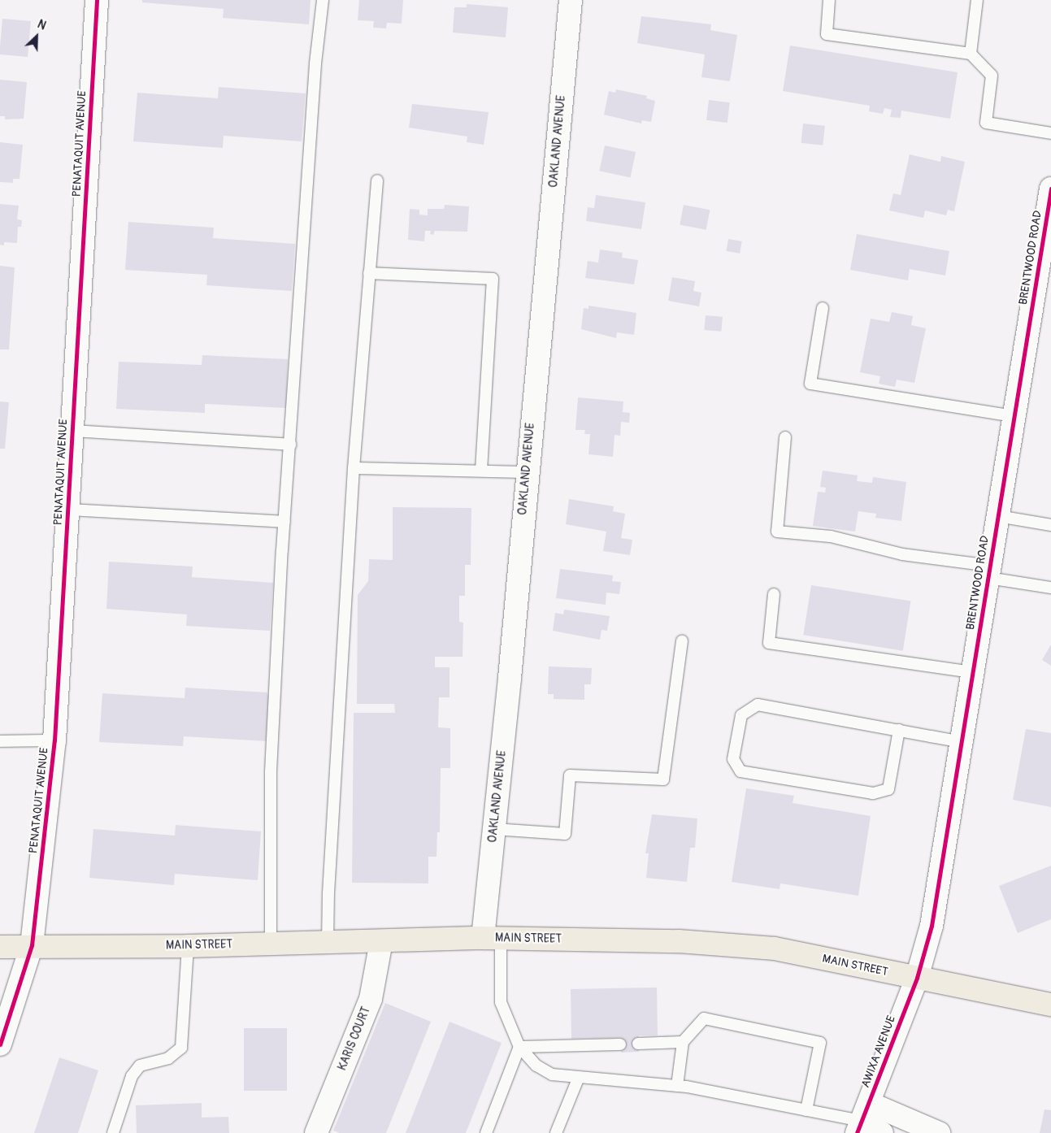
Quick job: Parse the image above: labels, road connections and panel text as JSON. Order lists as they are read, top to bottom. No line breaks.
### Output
{"streets":{"main road":["MAIN STREET"],"street":["OAKLAND AVENUE","PENATAQUIT AVENUE","BRENTWOOD ROAD","KARIS COURT","AWIXA AVENUE"]},"crossings":[["OAKLAND AVENUE","MAIN STREET"],["PENATAQUIT AVENUE","MAIN STREET"],["BRENTWOOD ROAD","MAIN STREET"],["BRENTWOOD ROAD","AWIXA AVENUE"],["MAIN STREET","KARIS COURT"],["MAIN STREET","AWIXA AVENUE"]],"north":"top right"}
